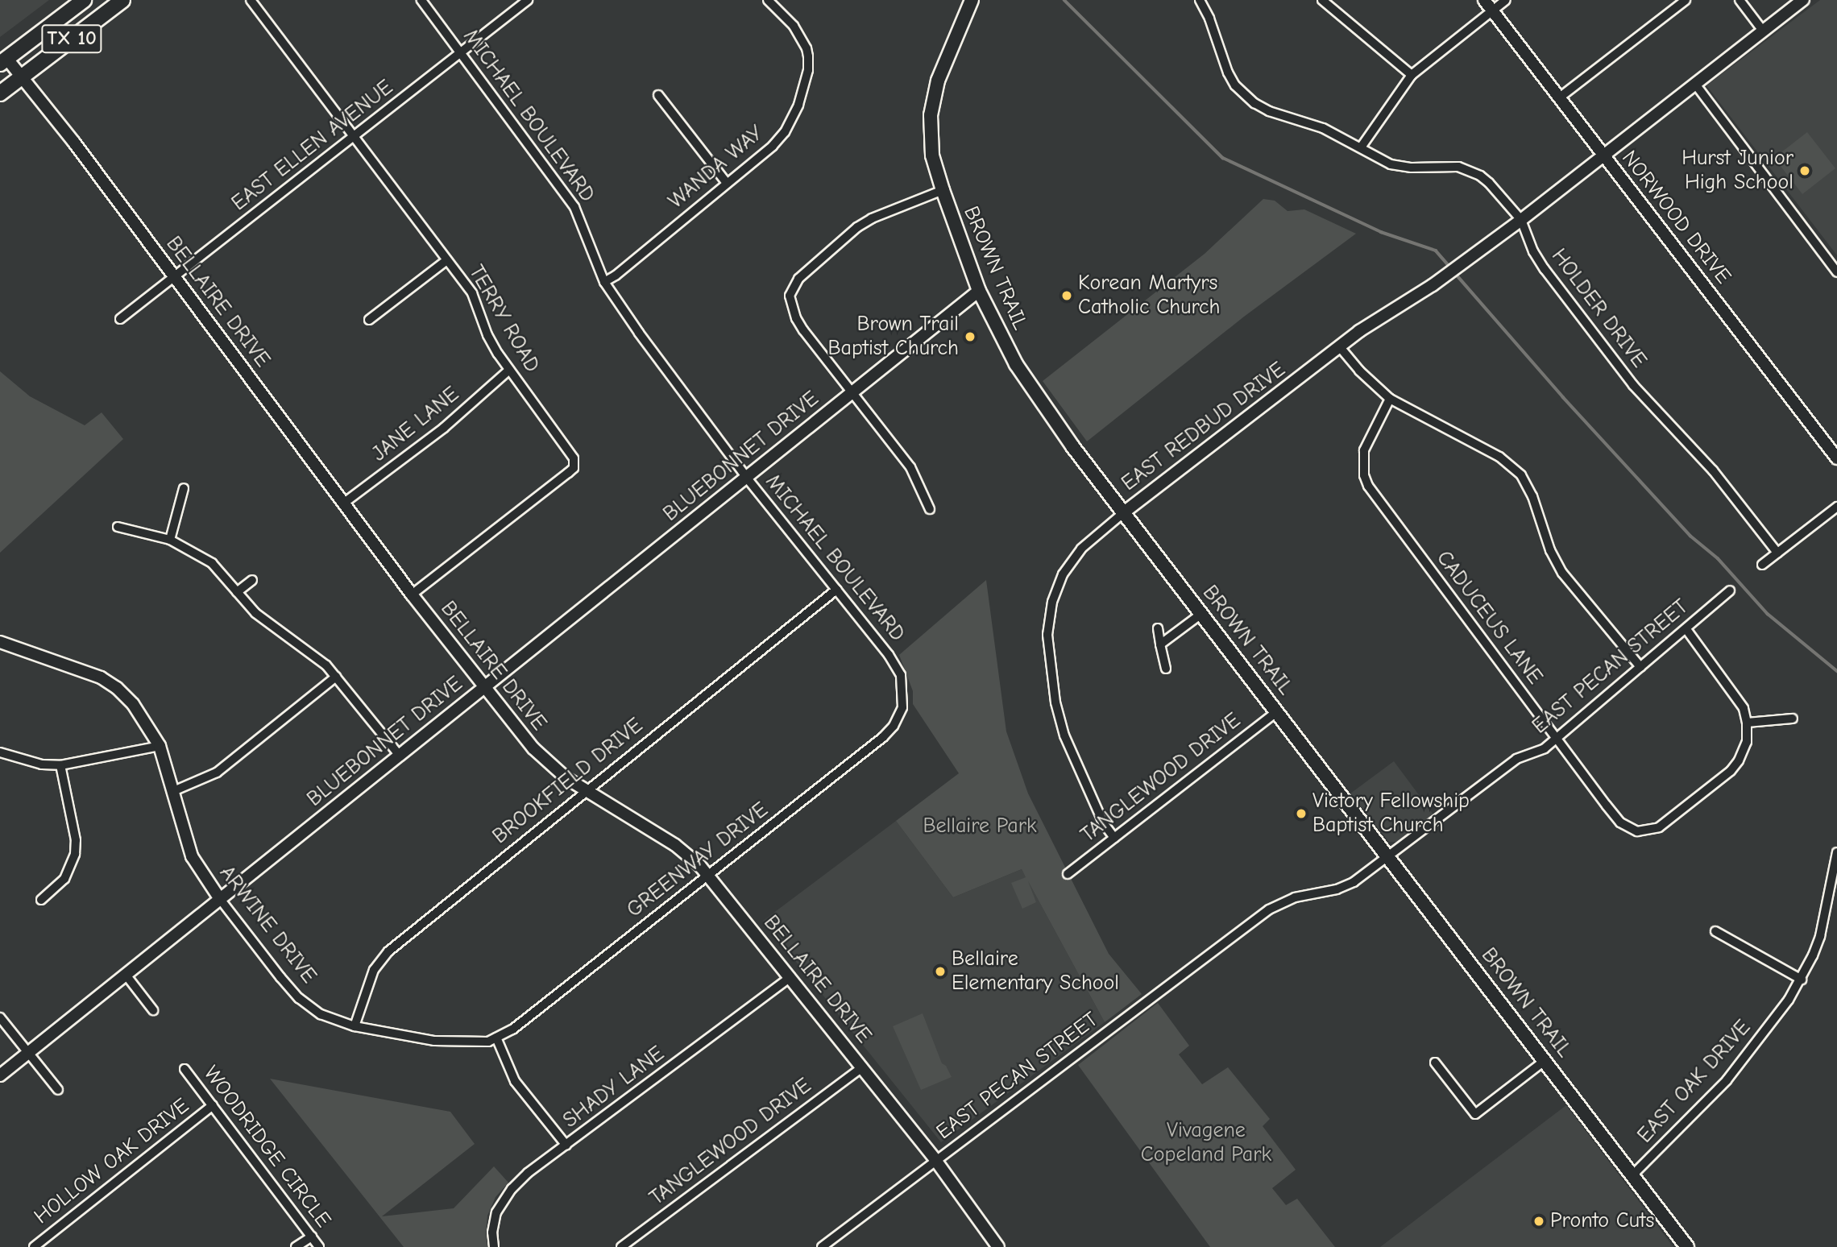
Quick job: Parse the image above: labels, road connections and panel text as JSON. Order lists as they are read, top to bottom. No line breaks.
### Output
{"streets":{"main road":["TX 10","BROWN TRAIL"],"street":["MICHAEL BOULEVARD","EAST ELLEN AVENUE","WANDA WAY","NORWOOD DRIVE","BELLAIRE DRIVE","HOLDER DRIVE","TERRY ROAD","JANE LANE","EAST REDBUD DRIVE","BLUEBONNET DRIVE","CADUCEUS LANE","EAST PECAN STREET","TANGLEWOOD DRIVE","BROOKFIELD DRIVE","GREENWAY DRIVE","ARWINE DRIVE","EAST OAK DRIVE","SHADY LANE","WOODRIDGE CIRCLE","HOLLOW OAK DRIVE"]},"crossings":[["TX 10","BELLAIRE DRIVE"],["MICHAEL BOULEVARD","EAST ELLEN AVENUE"],["MICHAEL BOULEVARD","WANDA WAY"],["MICHAEL BOULEVARD","BLUEBONNET DRIVE"],["MICHAEL BOULEVARD","BROOKFIELD DRIVE"],["MICHAEL BOULEVARD","GREENWAY DRIVE"],["EAST ELLEN AVENUE","BELLAIRE DRIVE"],["EAST ELLEN AVENUE","TERRY ROAD"],["NORWOOD DRIVE","EAST REDBUD DRIVE"],["BROWN TRAIL","EAST REDBUD DRIVE"],["BROWN TRAIL","BLUEBONNET DRIVE"],["BROWN TRAIL","EAST PECAN STREET"],["BROWN TRAIL","TANGLEWOOD DRIVE"],["BROWN TRAIL","EAST OAK DRIVE"],["BELLAIRE DRIVE","TERRY ROAD"],["BELLAIRE DRIVE","JANE LANE"],["BELLAIRE DRIVE","BLUEBONNET DRIVE"],["BELLAIRE DRIVE","EAST PECAN STREET"],["BELLAIRE DRIVE","TANGLEWOOD DRIVE"],["BELLAIRE DRIVE","BROOKFIELD DRIVE"],["BELLAIRE DRIVE","GREENWAY DRIVE"],["BELLAIRE DRIVE","SHADY LANE"],["HOLDER DRIVE","EAST REDBUD DRIVE"],["TERRY ROAD","JANE LANE"],["EAST REDBUD DRIVE","TANGLEWOOD DRIVE"],["BLUEBONNET DRIVE","ARWINE DRIVE"],["CADUCEUS LANE","EAST PECAN STREET"],["BROOKFIELD DRIVE","ARWINE DRIVE"],["GREENWAY DRIVE","ARWINE DRIVE"],["WOODRIDGE CIRCLE","HOLLOW OAK DRIVE"]],"parks":["Bellaire Park","Vivagene Copeland Park"],"places":["Hurst Junior High School","Korean Martyrs Catholic Church","Brown Trail Baptist Church","Victory Fellowship Baptist Church","Bellaire Elementary School","Pronto Cuts"]}
